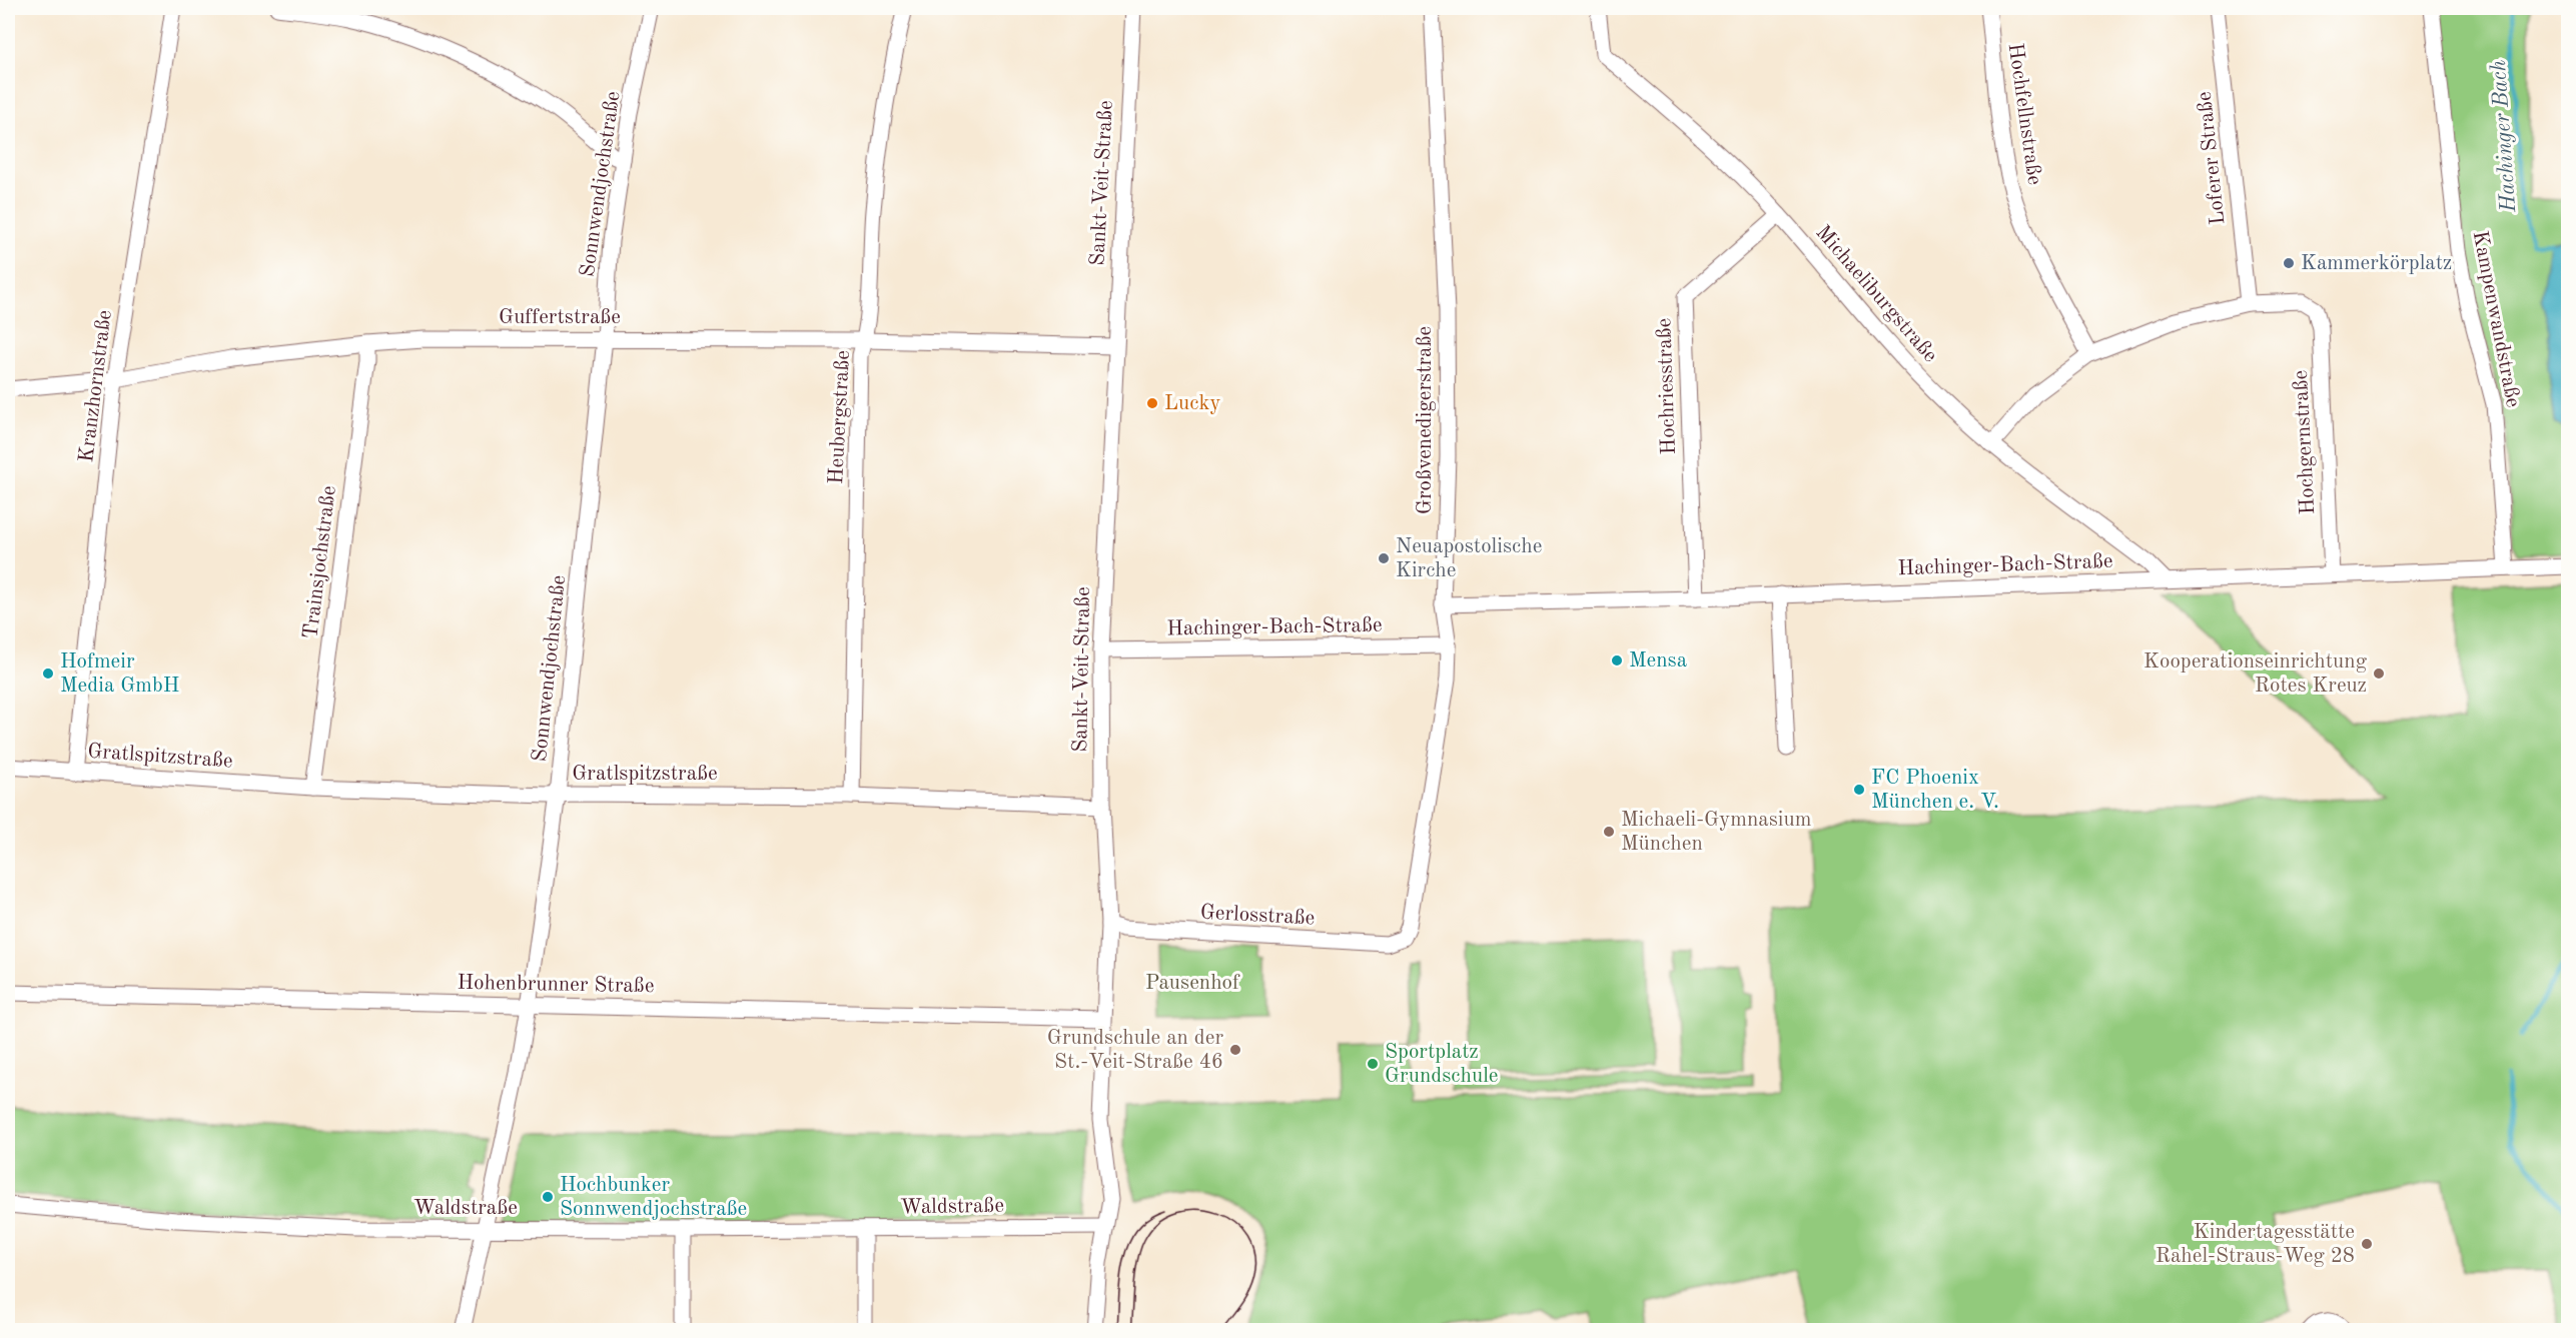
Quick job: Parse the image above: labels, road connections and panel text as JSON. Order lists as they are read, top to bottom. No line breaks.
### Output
{"streets":{"street":["Hochfellnstraße","Loferer Straße","Sankt-Veit-Straße","Sonnwendjochstraße","Michaeliburgstraße","Guffertstraße","Kampenwandstraße","Kranzhornstraße","Hochriesstraße","Heubergstraße","Großvenedigerstraße","Hochgernstraße","Trainsjochstraße","Hachinger-Bach-Straße","Gratlspitzstraße","Gerlosstraße","Hohenbrunner Straße","Waldstraße"]},"crossings":[["Loferer Straße","Hochgernstraße"],["Sankt-Veit-Straße","Guffertstraße"],["Sankt-Veit-Straße","Hachinger-Bach-Straße"],["Sankt-Veit-Straße","Gratlspitzstraße"],["Sankt-Veit-Straße","Gerlosstraße"],["Sankt-Veit-Straße","Hohenbrunner Straße"],["Sankt-Veit-Straße","Waldstraße"],["Sonnwendjochstraße","Guffertstraße"],["Sonnwendjochstraße","Gratlspitzstraße"],["Sonnwendjochstraße","Hohenbrunner Straße"],["Sonnwendjochstraße","Waldstraße"],["Michaeliburgstraße","Hochriesstraße"],["Michaeliburgstraße","Hachinger-Bach-Straße"],["Guffertstraße","Kranzhornstraße"],["Guffertstraße","Heubergstraße"],["Guffertstraße","Trainsjochstraße"],["Kampenwandstraße","Hachinger-Bach-Straße"],["Kranzhornstraße","Gratlspitzstraße"],["Hochriesstraße","Hachinger-Bach-Straße"],["Heubergstraße","Gratlspitzstraße"],["Großvenedigerstraße","Hachinger-Bach-Straße"],["Großvenedigerstraße","Gerlosstraße"],["Hochgernstraße","Hachinger-Bach-Straße"],["Trainsjochstraße","Gratlspitzstraße"]],"water":["Hachinger Bach"],"parks":["Pausenhof"],"places":["Kammerkörplatz","Lucky","Neuapostolische Kirche","Mensa","Hofmeir Media GmbH","Kooperationseinrichtung Rotes Kreuz","FC Phoenix München e. V.","Michaeli-Gymnasium München","Grundschule an der St.-Veit-Straße 46","Sportplatz Grundschule","Hochbunker Sonnwendjochstraße","Kindertagesstätte Rahel-Straus-Weg 28"]}
